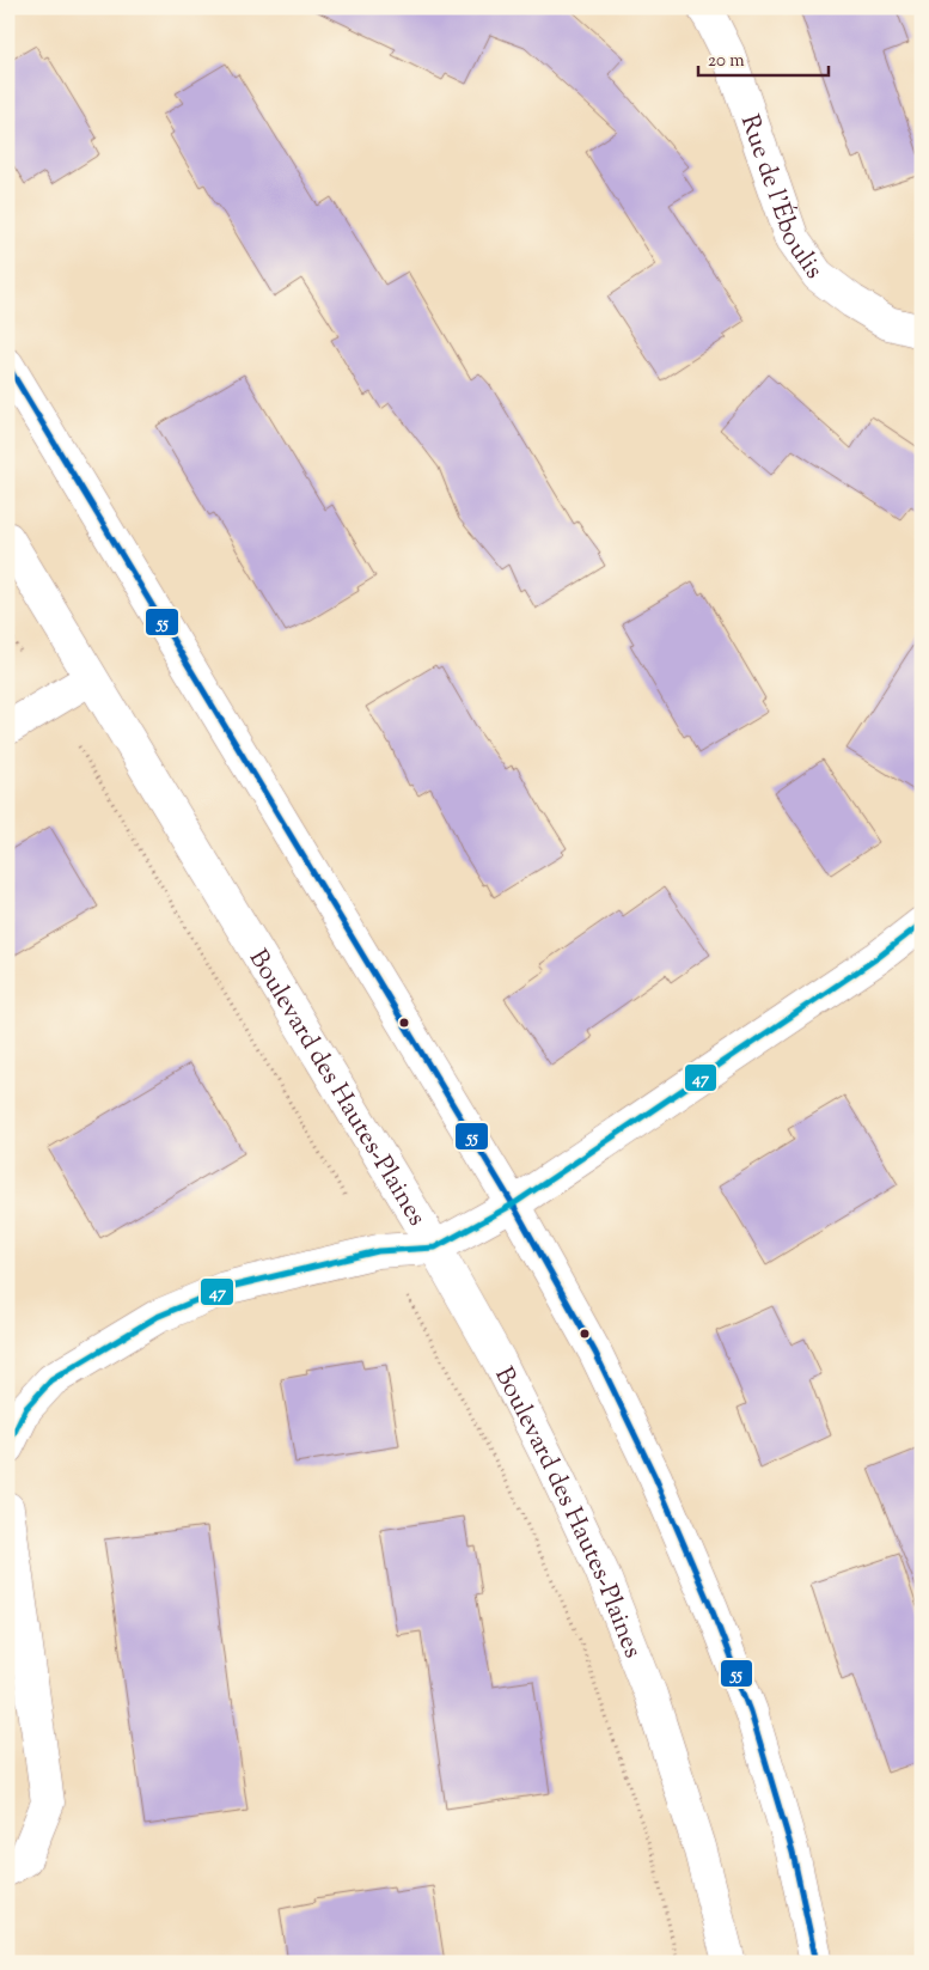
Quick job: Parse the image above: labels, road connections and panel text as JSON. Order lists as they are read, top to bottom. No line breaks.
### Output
{"streets":{"street":["Rue de l'Éboulis","Boulevard des Hautes-Plaines"]},"lines":["transit line 55","transit line 47"],"scale_bar":"20 m"}
